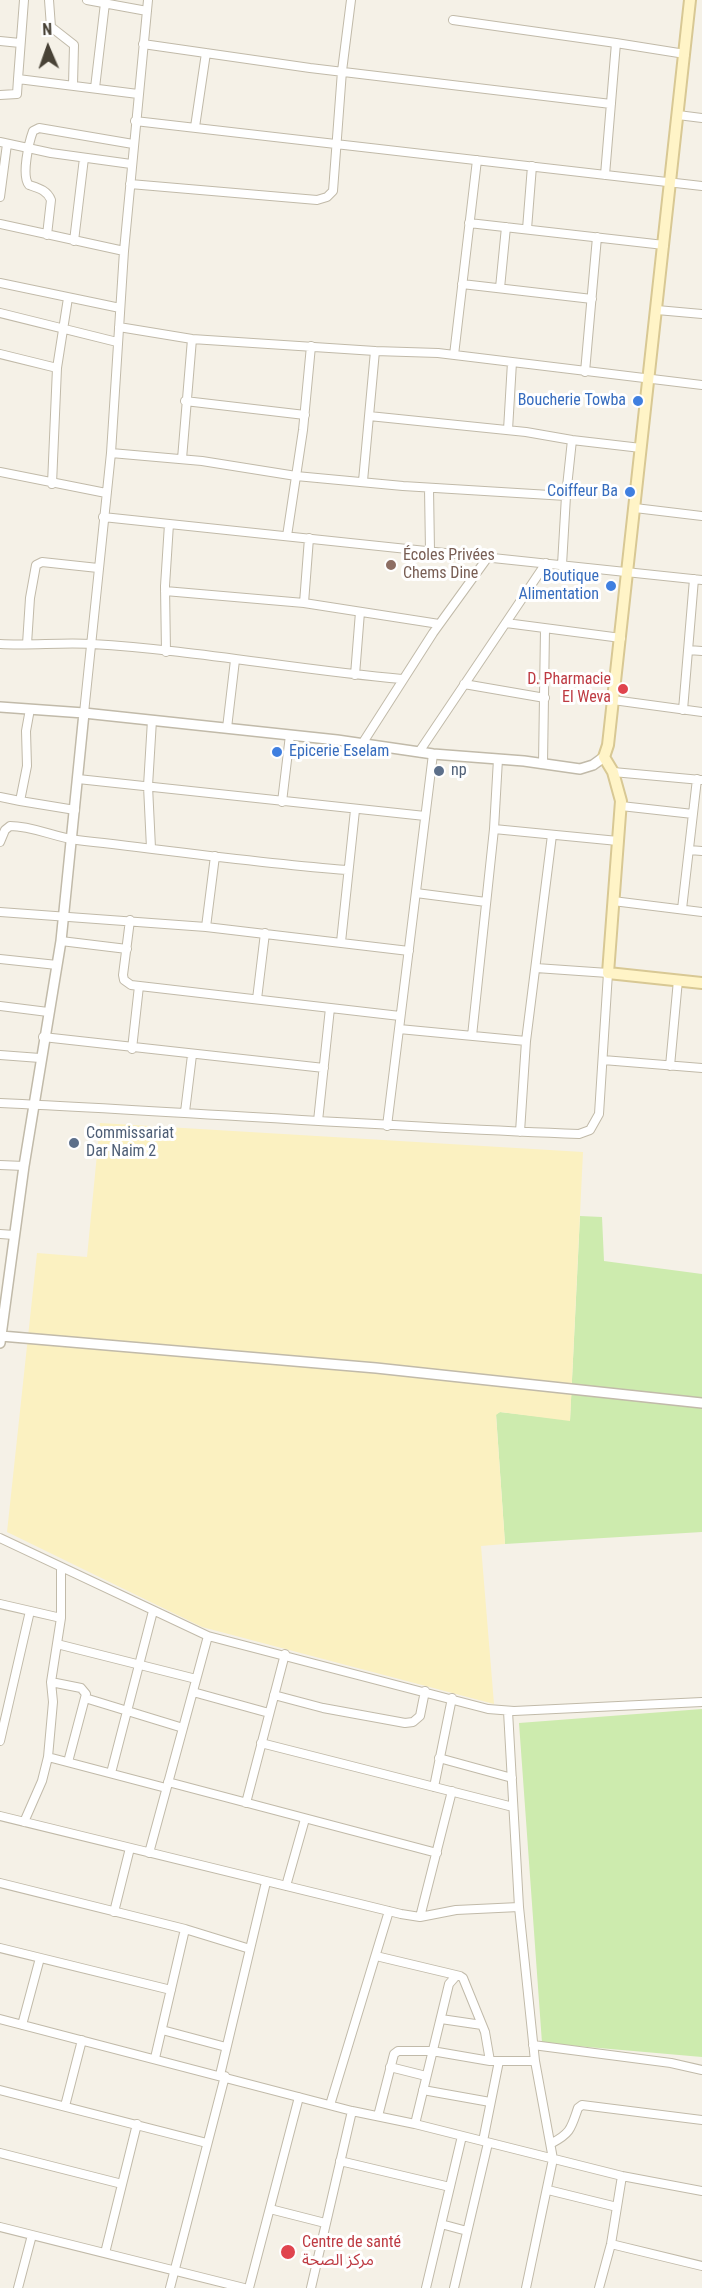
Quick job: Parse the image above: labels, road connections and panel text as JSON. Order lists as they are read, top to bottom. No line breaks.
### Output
{"places":["Boucherie Towba","Coiffeur Ba","Écoles Privées Chems Dine","Boutique Alimentation","D. Pharmacie El Weva","Epicerie Eselam","np","Commissariat Dar Naim 2","Centre de santé مركز الصحة"],"north":"top"}
